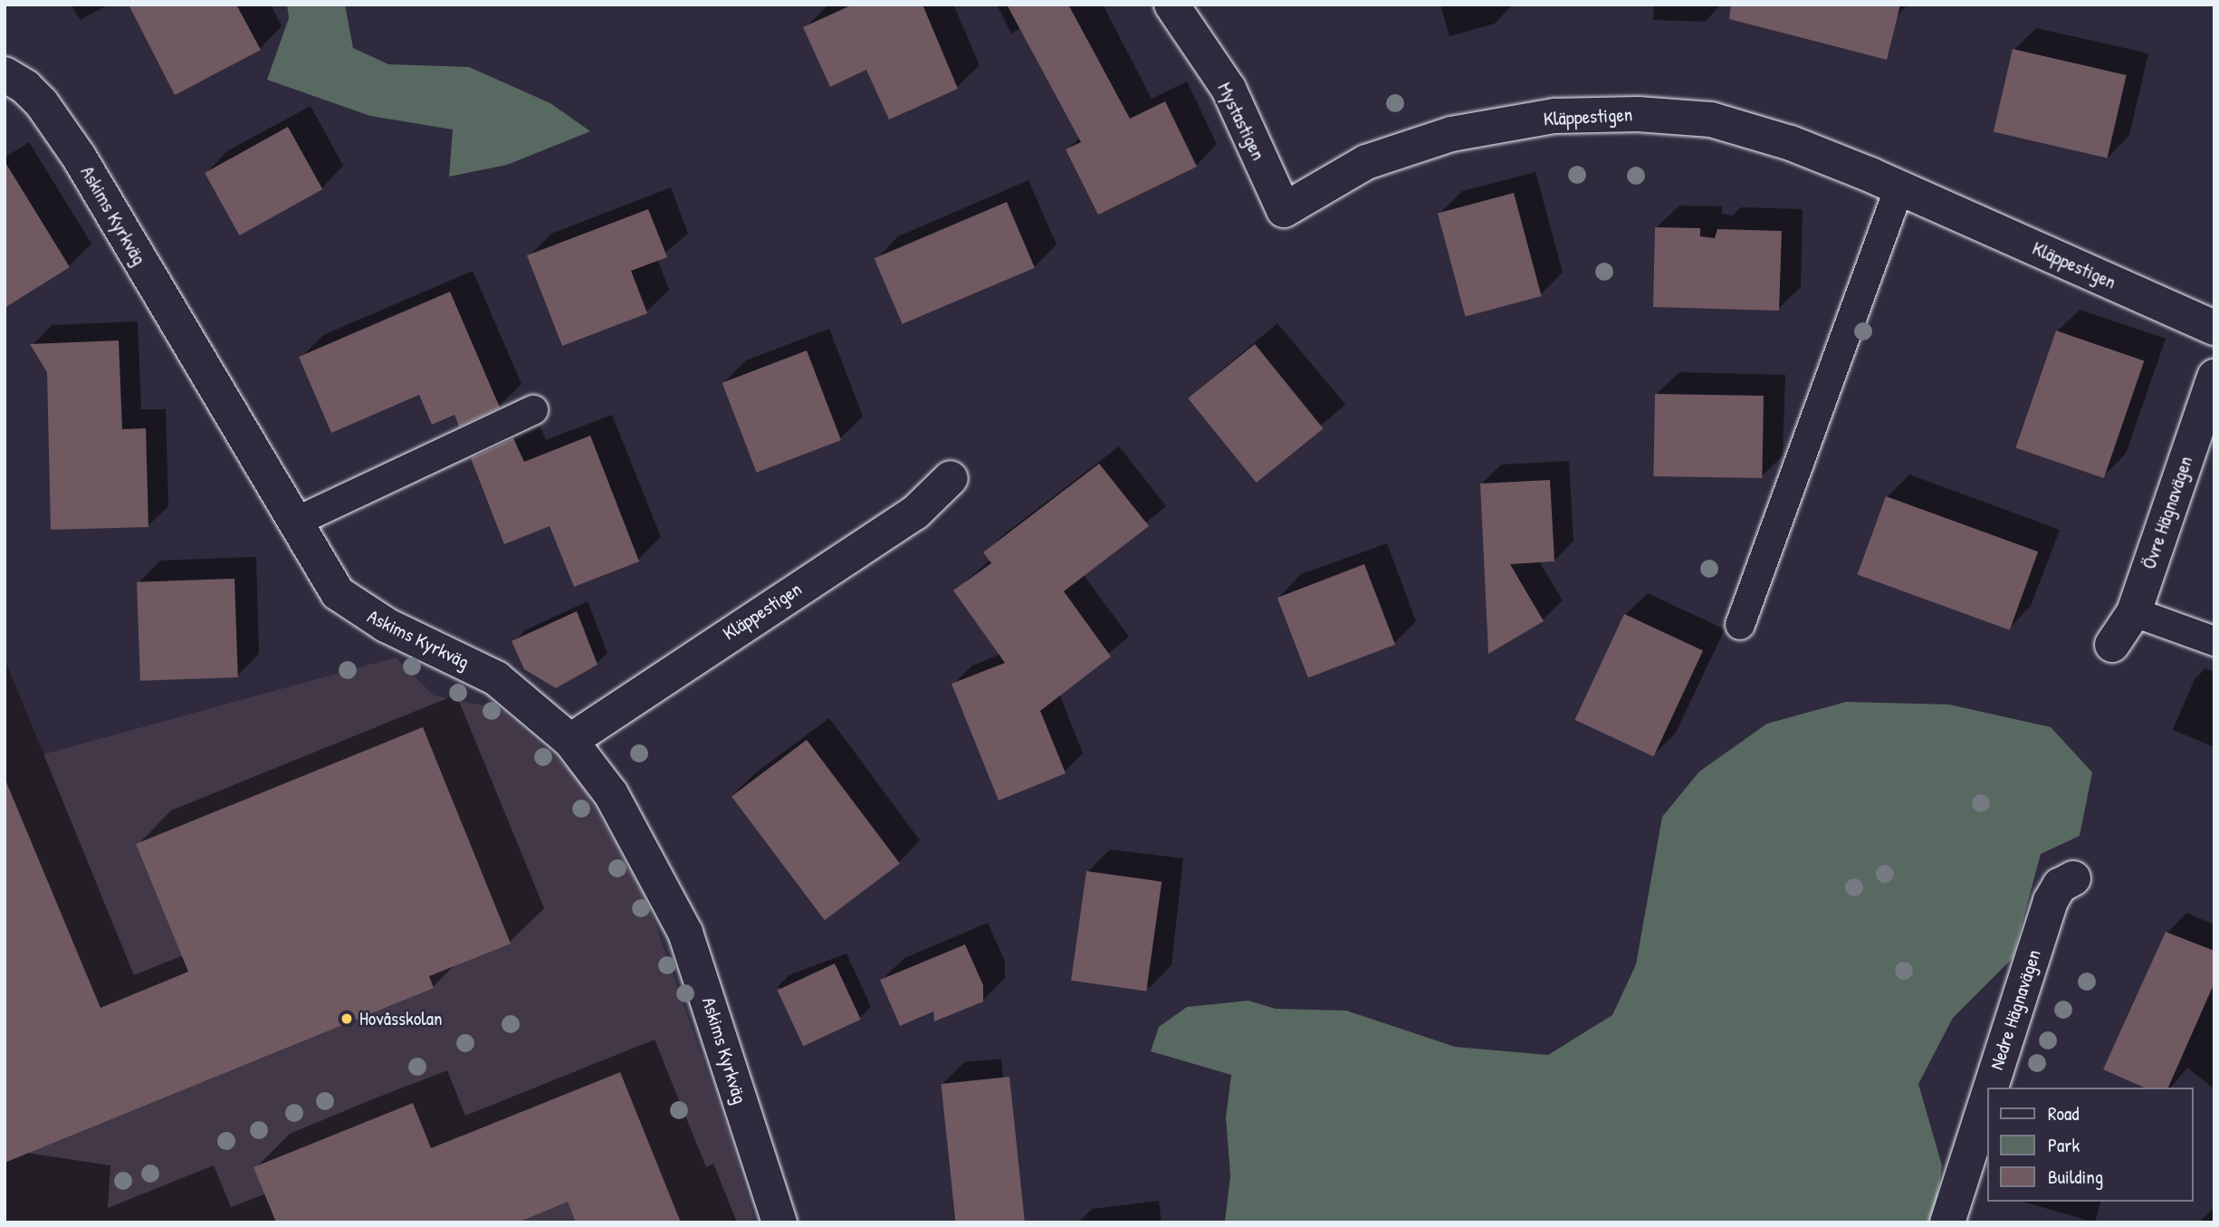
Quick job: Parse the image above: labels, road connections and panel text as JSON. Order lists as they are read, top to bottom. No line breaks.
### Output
{"streets":{"street":["Kläppestigen","Mystastigen","Askims Kyrkväg","Övre Hägnavägen","Nedre Hägnavägen"]},"crossings":[["Kläppestigen","Mystastigen"],["Kläppestigen","Askims Kyrkväg"]],"places":["Hovåsskolan"],"legend":["Road","Park","Building"]}
